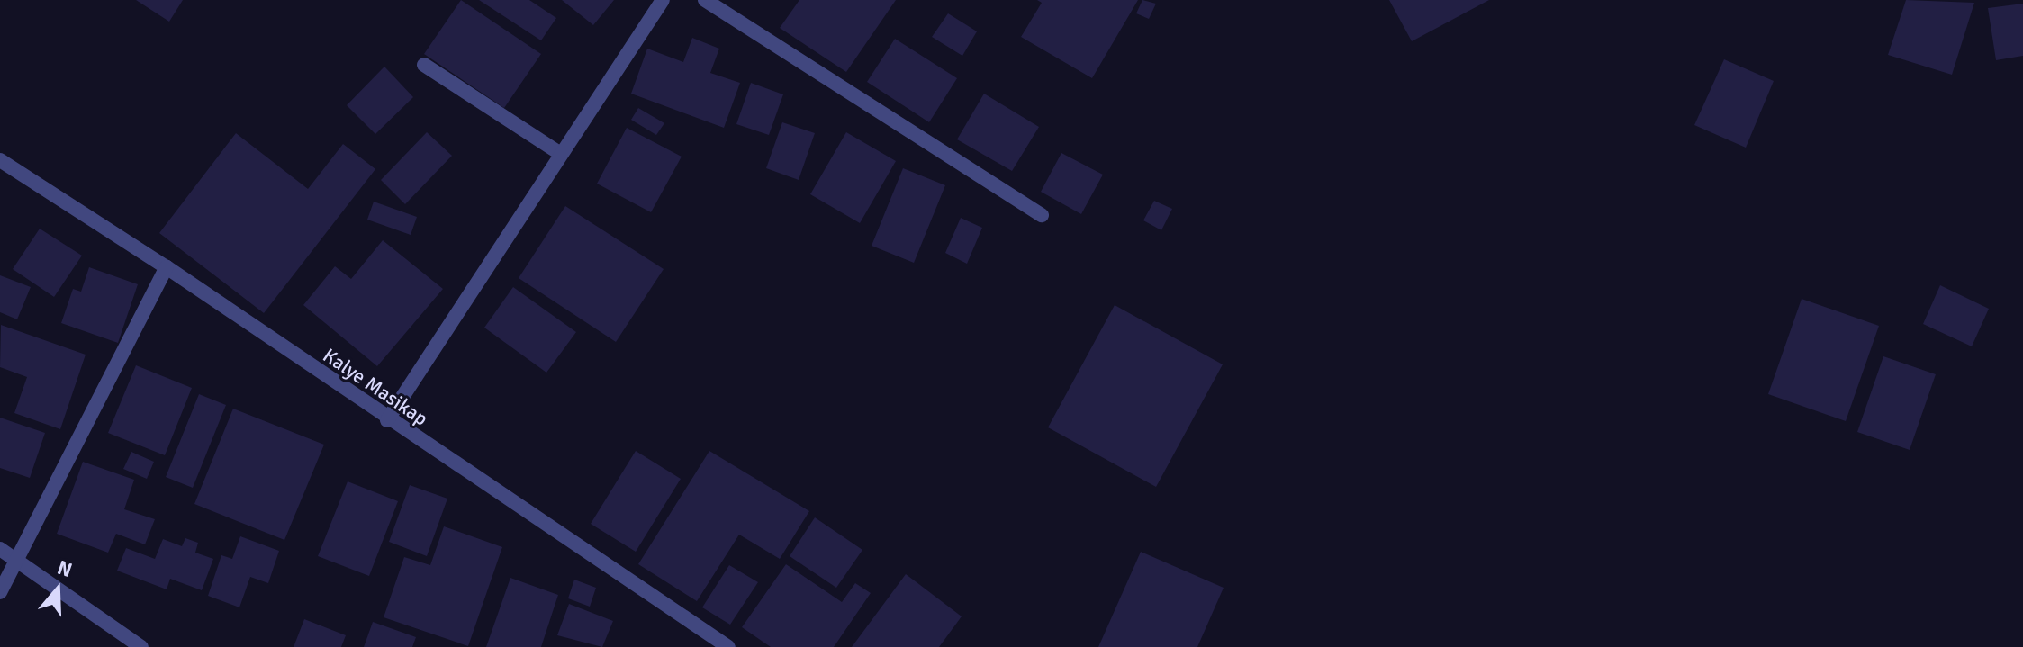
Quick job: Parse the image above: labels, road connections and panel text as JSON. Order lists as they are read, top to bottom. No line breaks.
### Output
{"streets":{"street":["Kalye Masikap"]},"north":"top"}
